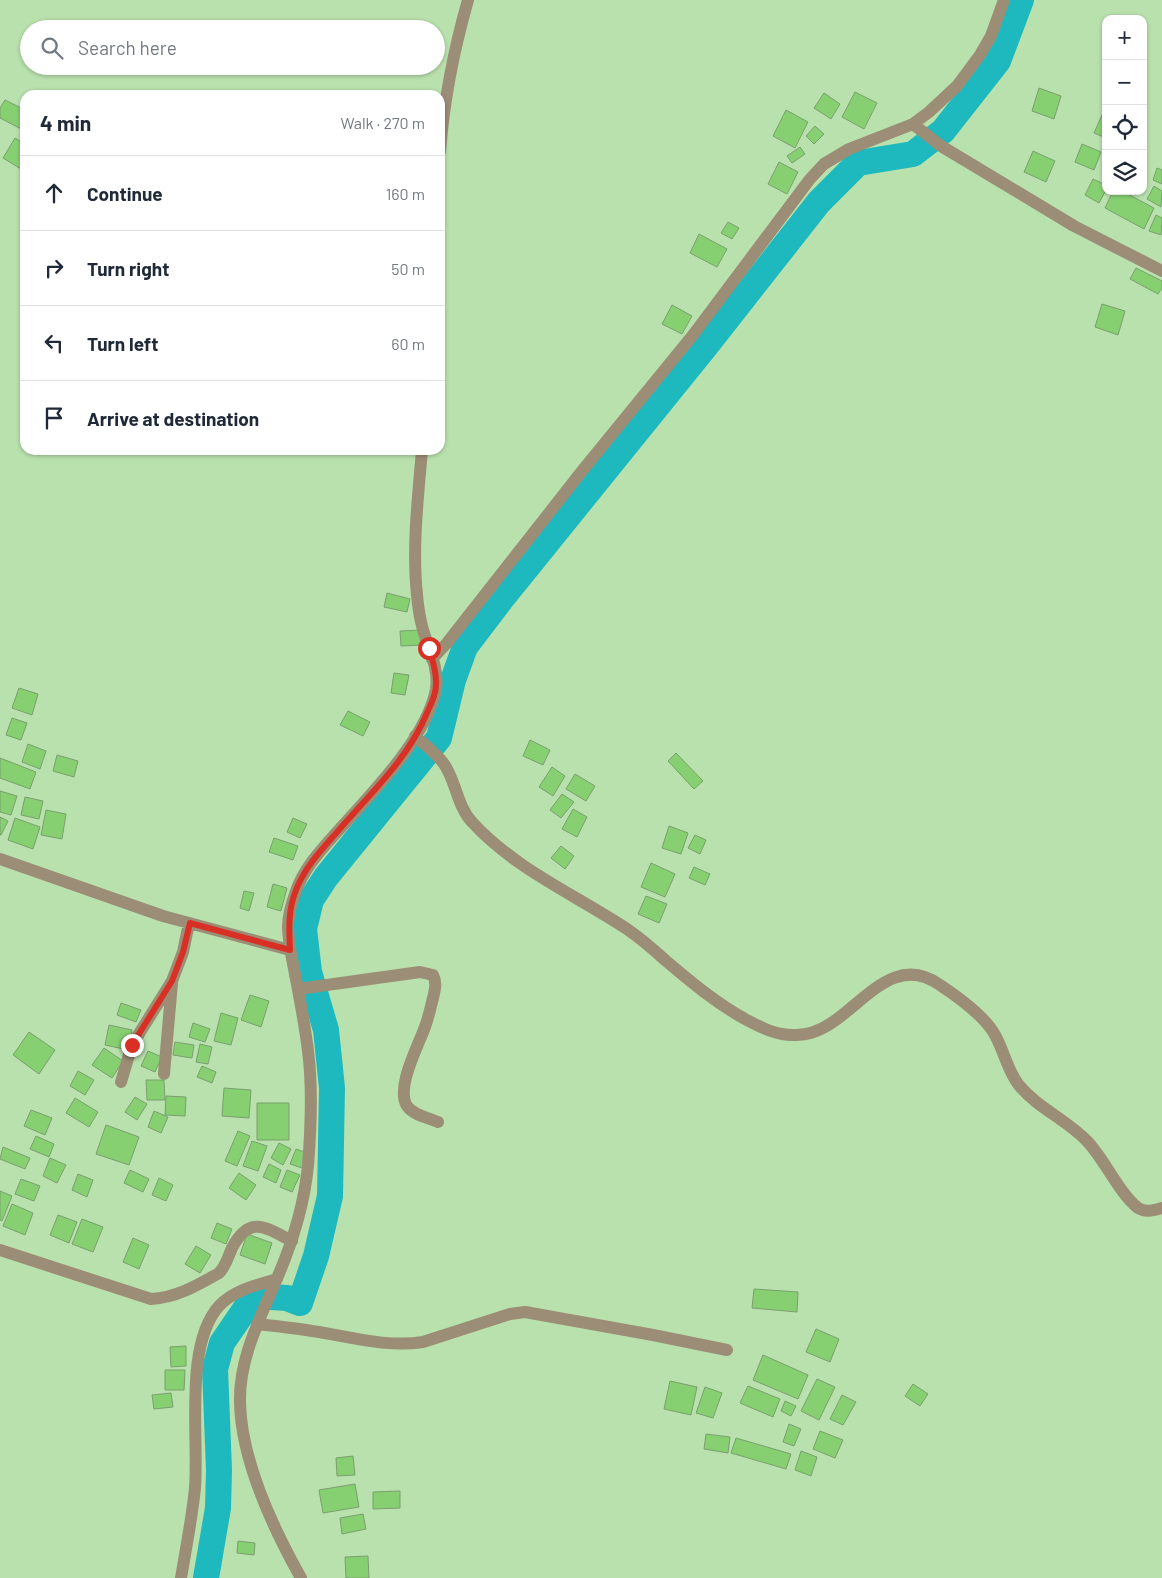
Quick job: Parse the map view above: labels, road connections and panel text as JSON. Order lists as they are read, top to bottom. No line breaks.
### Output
{"page":{"map_buttons":["+","−"],"search":"Search here","heading":["4 min","Walk · 270 m"],"list":[["Continue","160 m"],["Turn right","50 m"],["Turn left","60 m"],"Arrive at destination"]}}
